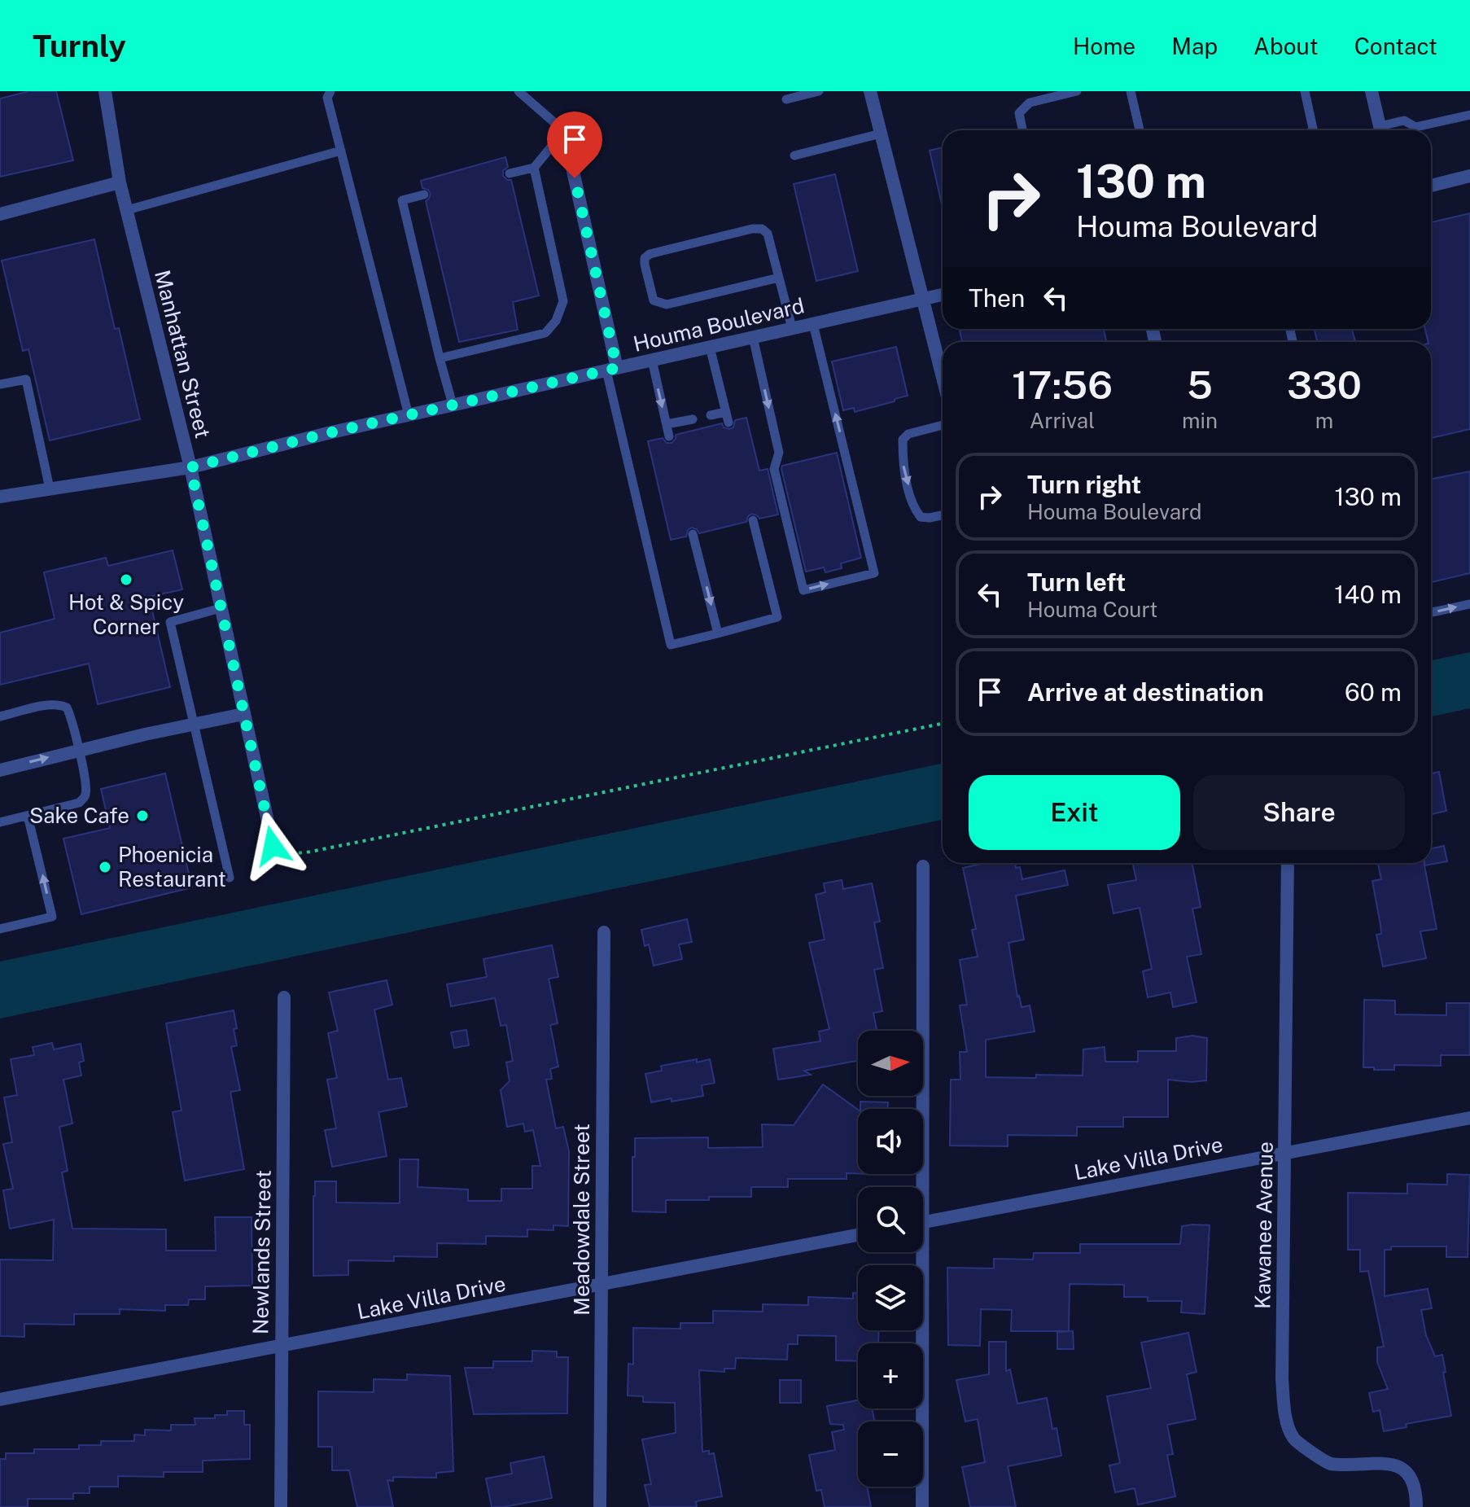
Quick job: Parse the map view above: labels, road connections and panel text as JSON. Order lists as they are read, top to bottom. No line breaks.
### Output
{"streets":{"street":["Houma Boulevard","Manhattan Street","Lake Villa Drive","Meadowdale Street","Kawanee Avenue","Newlands Street"]},"crossings":[["Houma Boulevard","Manhattan Street"],["Lake Villa Drive","Meadowdale Street"],["Lake Villa Drive","Kawanee Avenue"],["Lake Villa Drive","Newlands Street"]],"places":["Hot & Spicy Corner","Sake Cafe","Phoenicia Restaurant"],"north":"right","page":{"header":"Turnly","nav":["Home","Map","About","Contact"],"turn":["130 m","Houma Boulevard"],"then":"Then","eta":["17:56","Arrival","5","min","330","m"],"list":[{"name":"Turn right","note":"Houma Boulevard","value":"130 m"},{"name":"Turn left","note":"Houma Court","value":"140 m"},{"name":"Arrive at destination","value":"60 m"}],"buttons":["Exit","Share"],"map_buttons":["+","−"]}}
